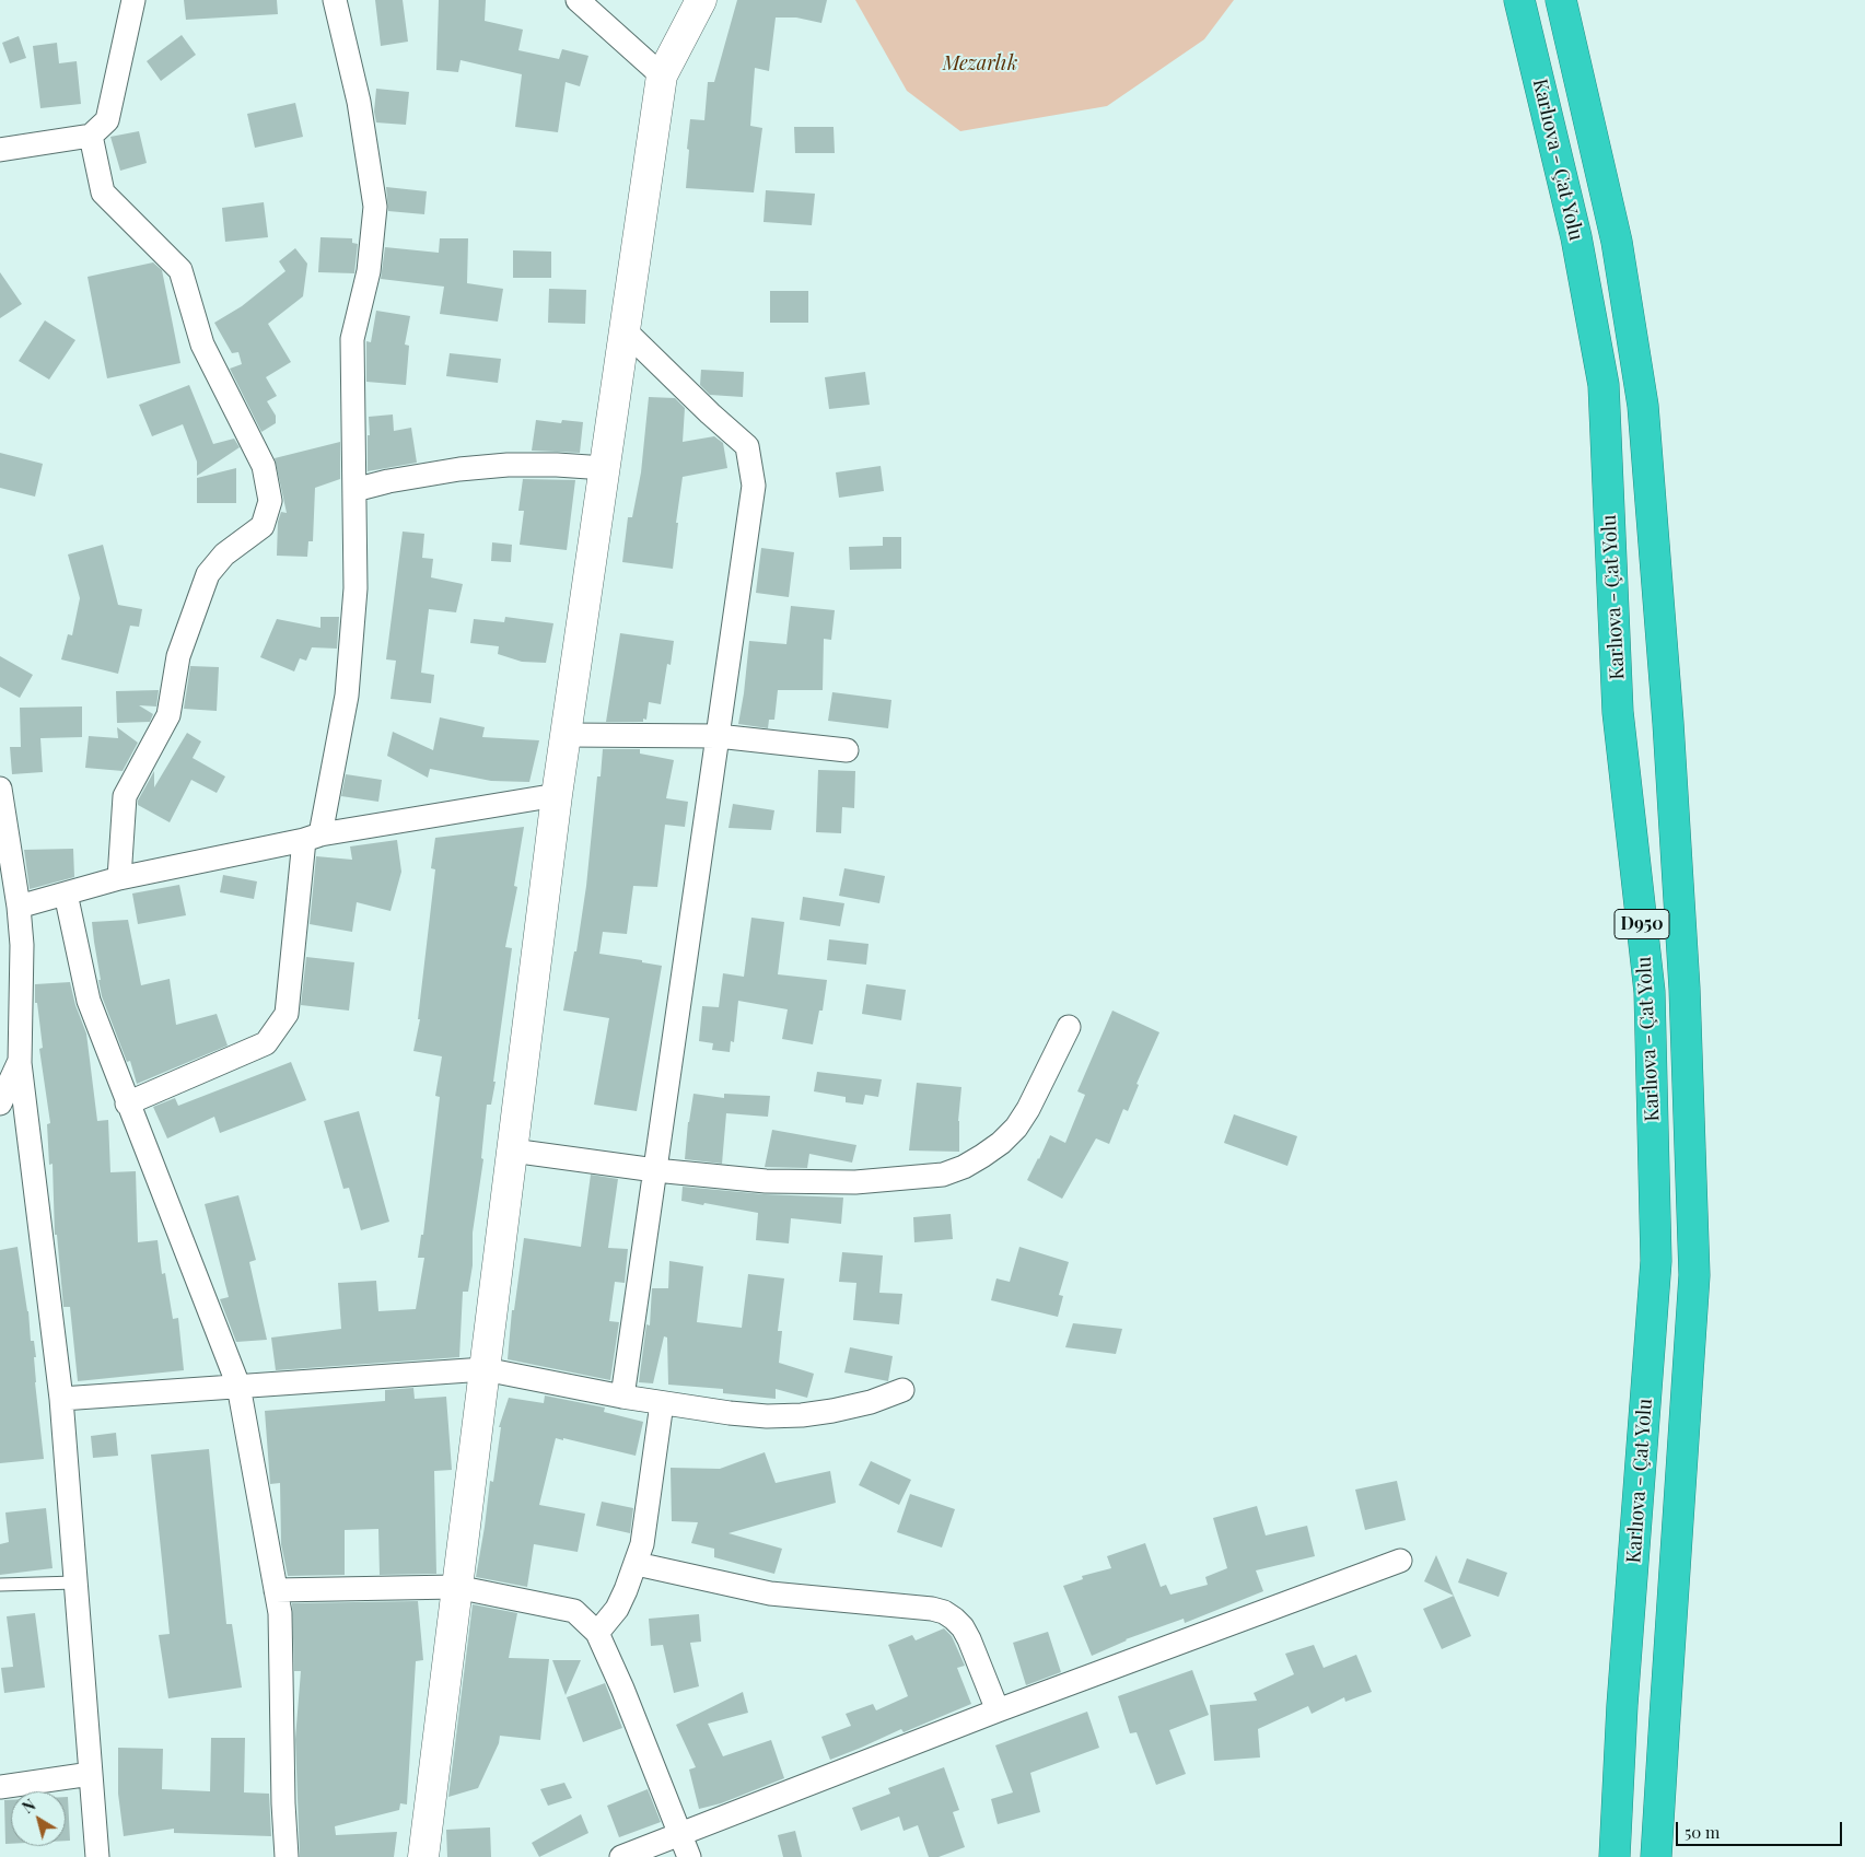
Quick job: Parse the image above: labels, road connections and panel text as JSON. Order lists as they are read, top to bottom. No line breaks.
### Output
{"streets":{"highway":["Karlıova - Çat Yolu","D950"]},"parks":["Mezarlık"],"scale_bar":"50 m","north":"top left"}
